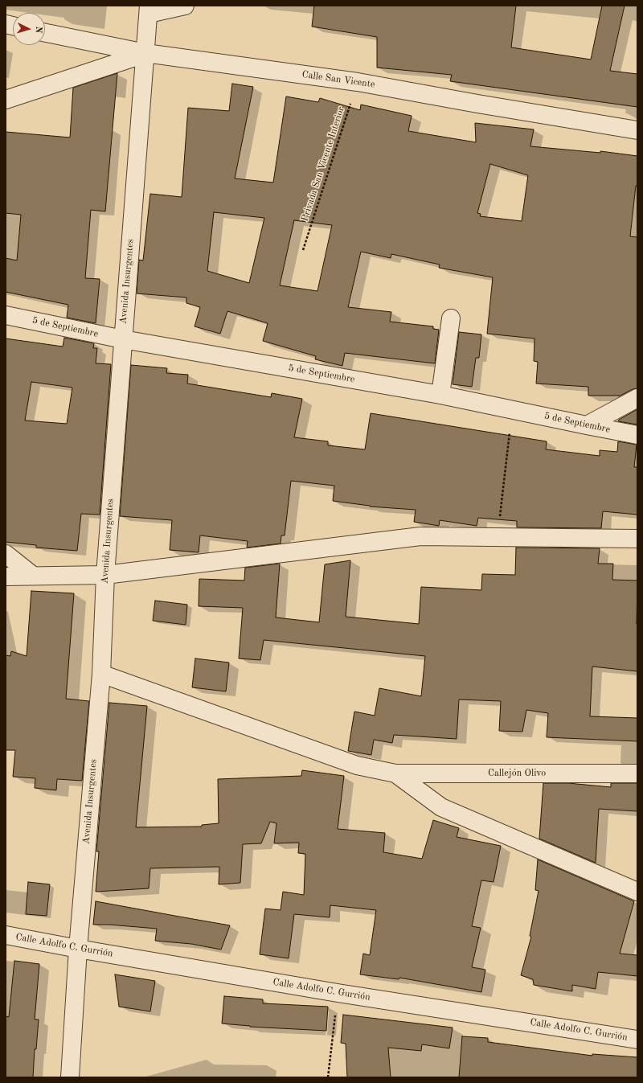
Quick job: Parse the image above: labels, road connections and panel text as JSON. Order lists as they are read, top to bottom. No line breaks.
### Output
{"streets":{"street":["Calle San Vicente","Avenida Insurgentes","5 de Septiembre","Callejón Olivo","Calle Adolfo C. Gurrión"],"path":["Privada San Vicente Interior"]},"crossings":[["Calle San Vicente","Privada San Vicente Interior"],["Calle San Vicente","Avenida Insurgentes"],["Avenida Insurgentes","5 de Septiembre"],["Avenida Insurgentes","Calle Adolfo C. Gurrión"]],"north":"right"}
